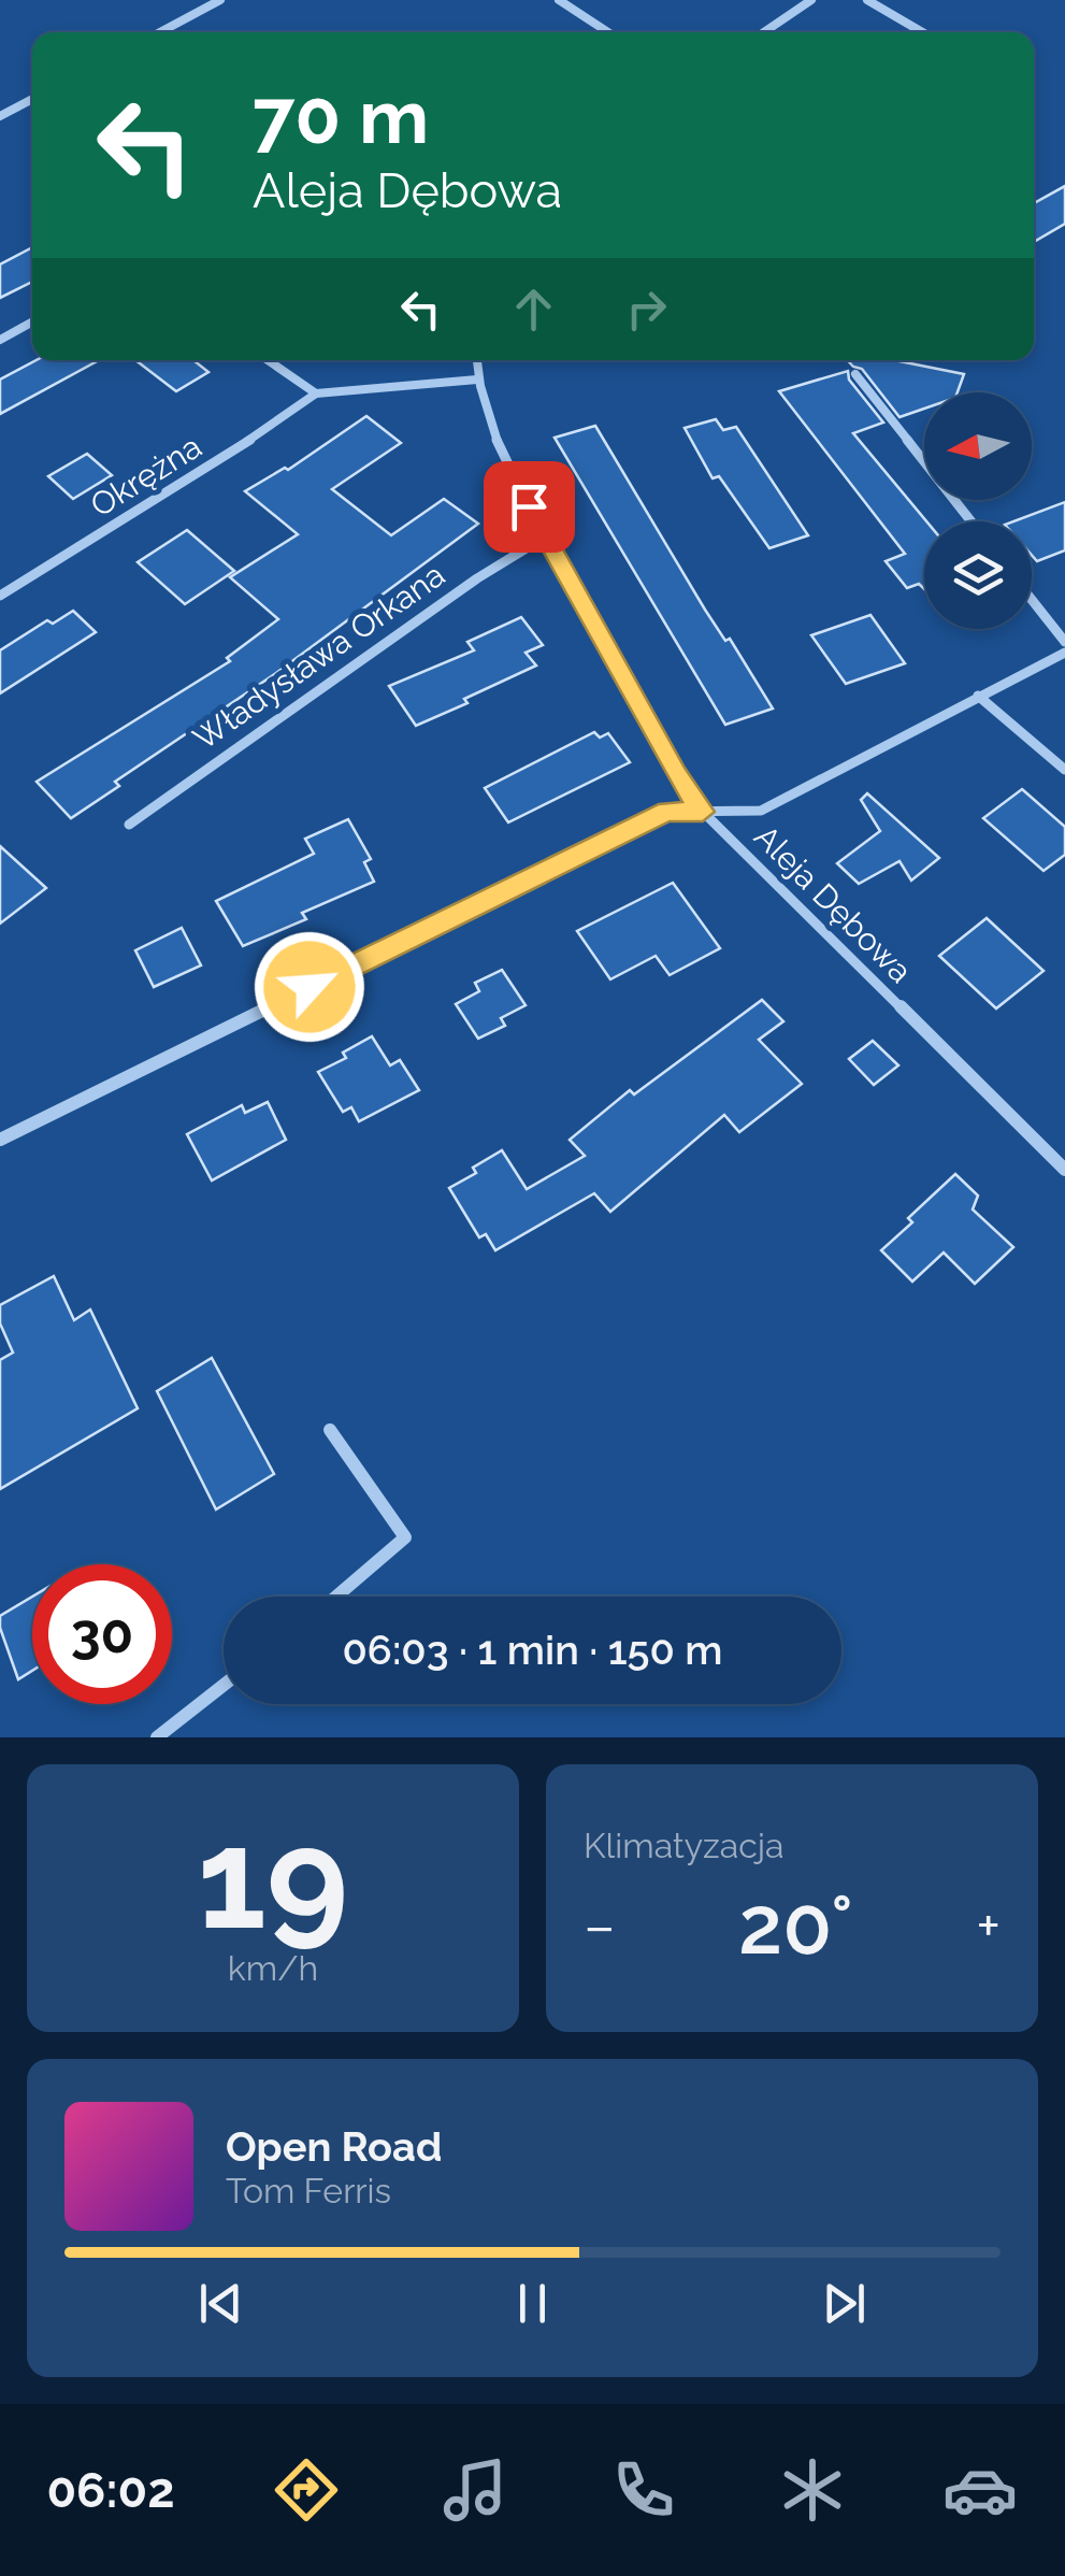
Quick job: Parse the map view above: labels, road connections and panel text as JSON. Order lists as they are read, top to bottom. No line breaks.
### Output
{"streets":{"street":["Okrężna","Władysława Orkana","Aleja Dębowa"]},"crossings":[["Okrężna","Aleja Dębowa"],["Władysława Orkana","Aleja Dębowa"]],"north":"left","page":{"turn":["70 m","Aleja Dębowa"],"limit":"30","trip":"06:03 · 1 min · 150 m","tile":[["19","km/h"],"Klimatyzacja"],"heat":["−","20°","+"],"song":["Open Road","Tom Ferris"],"tabs":"06:02"}}
